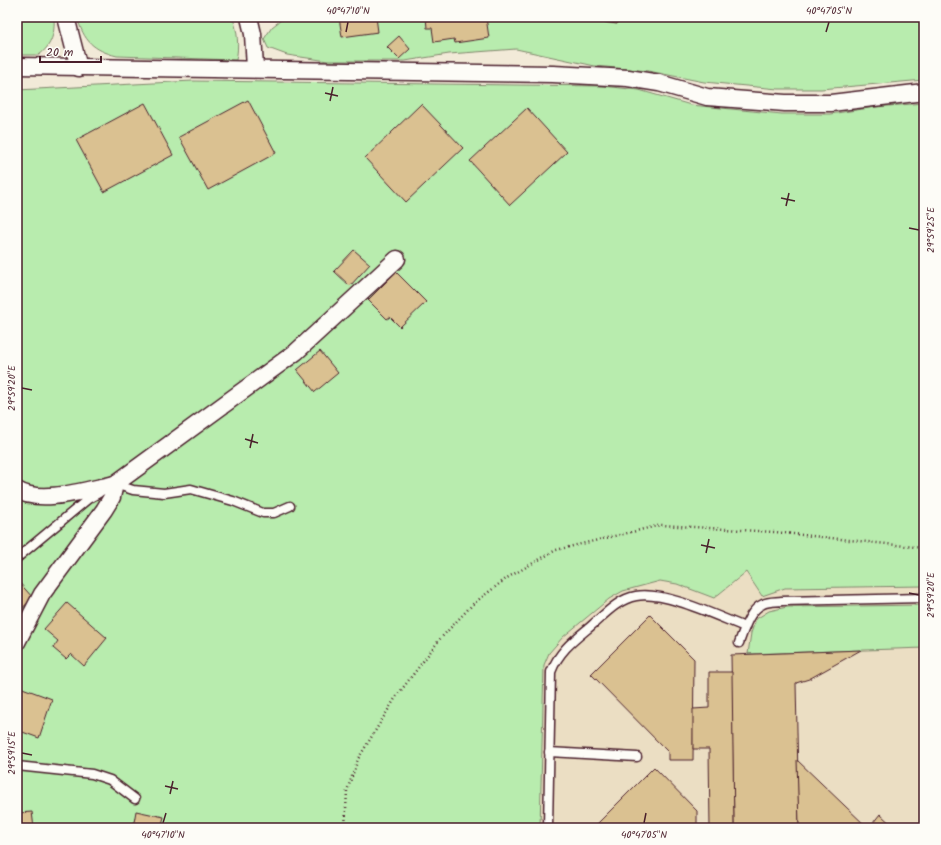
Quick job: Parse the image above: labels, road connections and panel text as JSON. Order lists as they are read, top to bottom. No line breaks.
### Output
{"scale_bar":"20 m","coordinates":["40°47'10\"N","40°47'05\"N","29°59'25\"E","29°59'20\"E","29°59'15\"E"]}
